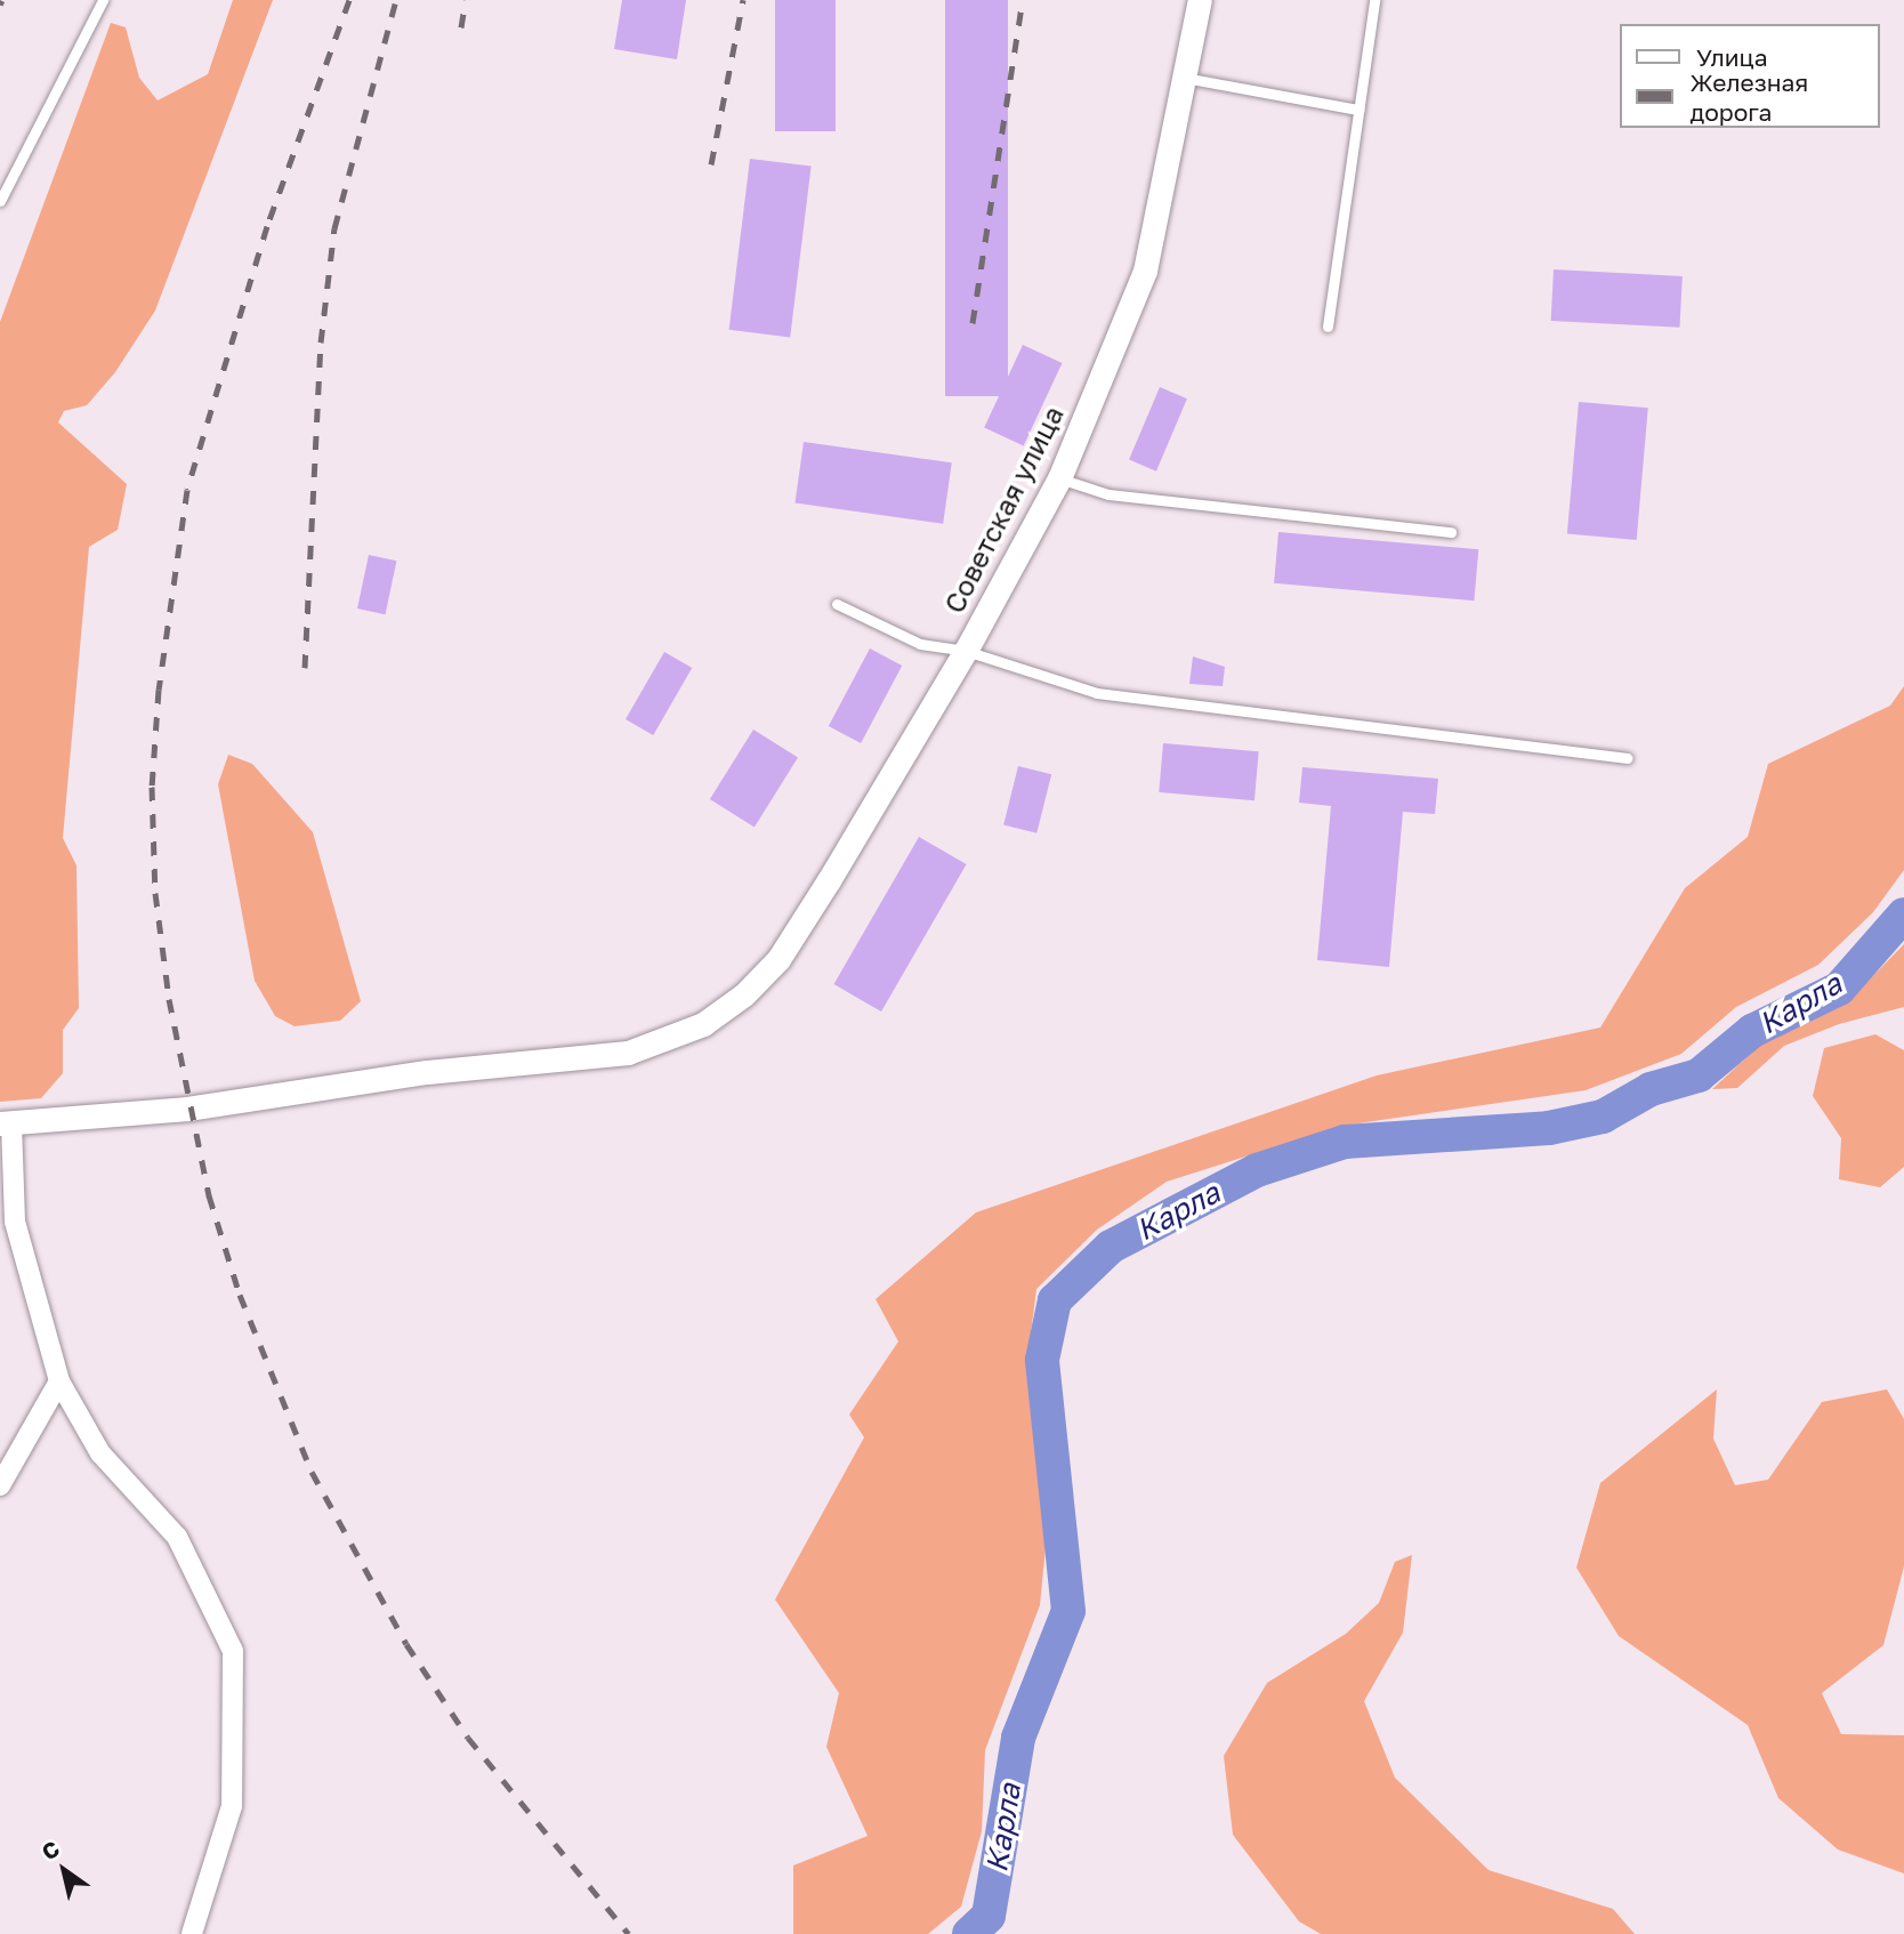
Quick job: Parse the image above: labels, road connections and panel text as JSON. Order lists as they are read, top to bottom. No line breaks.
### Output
{"streets":{"street":["Советская улица"]},"water":["Карла"],"legend":["Улица","Железная дорога"],"north":"top left"}
